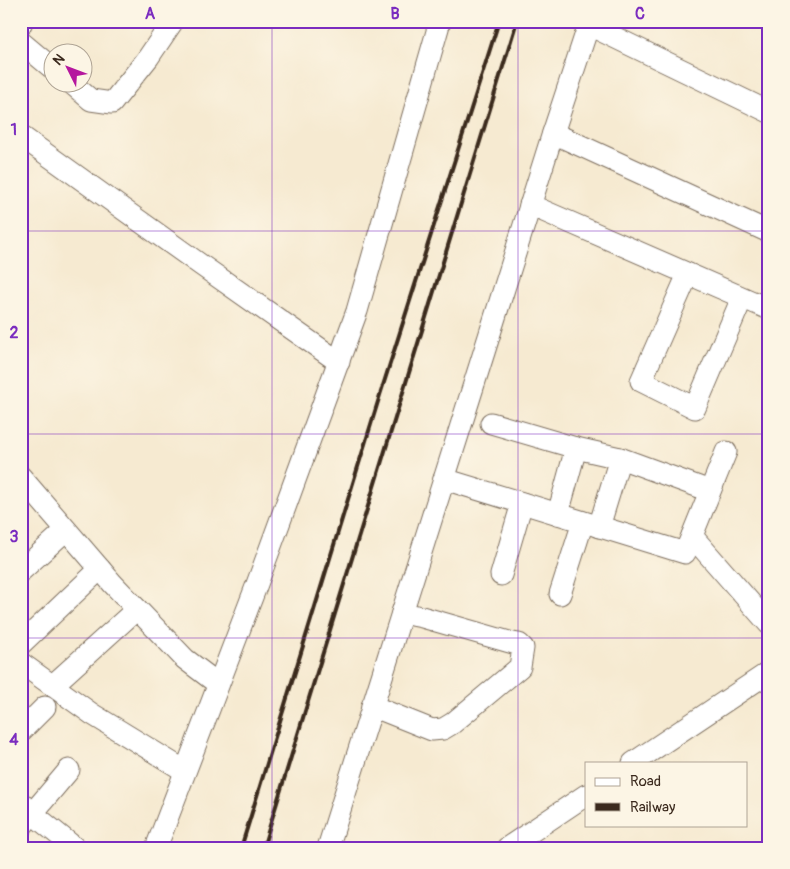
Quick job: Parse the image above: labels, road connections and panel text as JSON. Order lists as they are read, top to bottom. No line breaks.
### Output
{"legend":["Road","Railway"],"north":"top left","grid":{"columns":["A","B","C"],"rows":["1","2","3","4"]}}
